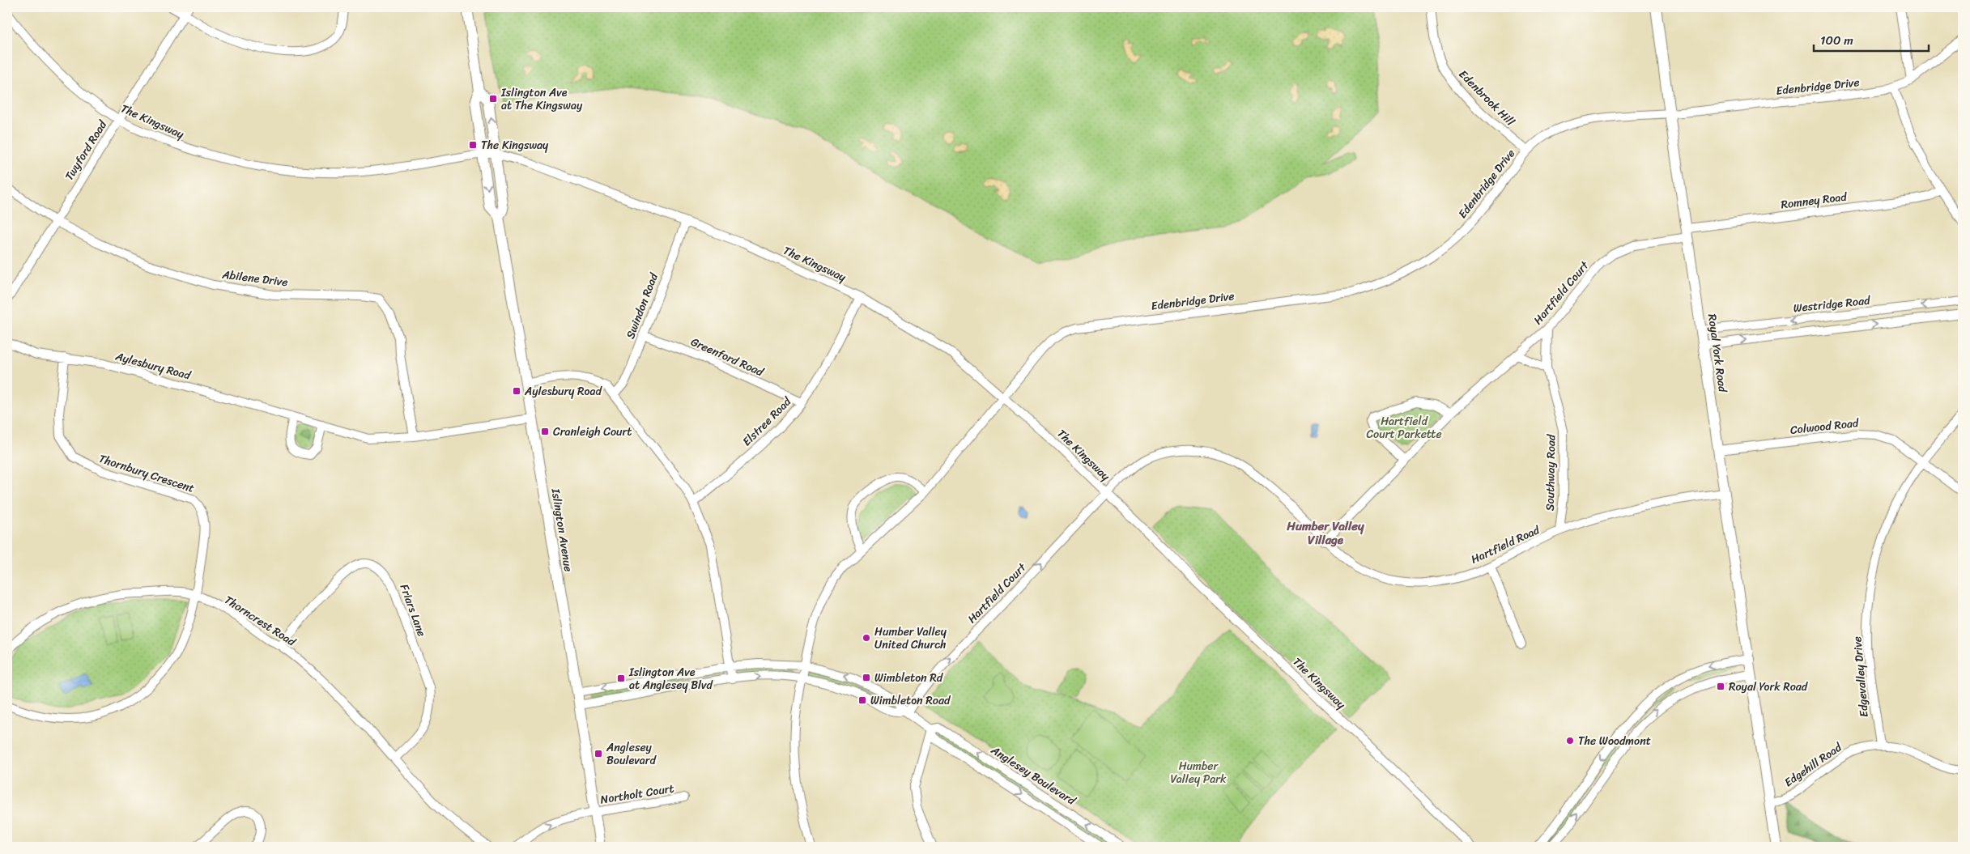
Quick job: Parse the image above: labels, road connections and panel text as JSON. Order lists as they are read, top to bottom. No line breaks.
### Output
{"streets":{"main road":["Royal York Road","Islington Avenue"],"street":["Edenbridge Drive","Edenbrook Hill","The Kingsway","Twyford Road","Romney Road","Abilene Drive","Hartfield Court","Westridge Road","Swindon Road","Greenford Road","Aylesbury Road","Elstree Road","Colwood Road","Southway Road","Thornbury Crescent","Hartfield Road","Friars Lane","Thorncrest Road","Edgevalley Drive","Edgehill Road","Anglesey Boulevard","Northolt Court"]},"crossings":[["Edenbridge Drive","Edenbrook Hill"],["Edenbridge Drive","The Kingsway"],["Edenbridge Drive","Royal York Road"],["The Kingsway","Twyford Road"],["The Kingsway","Hartfield Court"],["The Kingsway","Swindon Road"],["The Kingsway","Elstree Road"],["The Kingsway","Islington Avenue"],["The Kingsway","Hartfield Road"],["Twyford Road","Abilene Drive"],["Romney Road","Hartfield Court"],["Romney Road","Royal York Road"],["Abilene Drive","Aylesbury Road"],["Hartfield Court","Royal York Road"],["Hartfield Court","Southway Road"],["Hartfield Court","Hartfield Road"],["Hartfield Court","Anglesey Boulevard"],["Westridge Road","Royal York Road"],["Swindon Road","Greenford Road"],["Royal York Road","Colwood Road"],["Royal York Road","Hartfield Road"],["Royal York Road","Edgehill Road"],["Greenford Road","Elstree Road"],["Aylesbury Road","Thornbury Crescent"],["Aylesbury Road","Islington Avenue"],["Colwood Road","Edgevalley Drive"],["Southway Road","Hartfield Road"],["Thornbury Crescent","Thorncrest Road"],["Islington Avenue","Anglesey Boulevard"],["Islington Avenue","Northolt Court"],["Friars Lane","Thorncrest Road"],["Edgevalley Drive","Edgehill Road"]],"one_way":["Hartfield Court"],"districts":["Humber Valley Village"],"parks":["Hartfield Court Parkette","Humber Valley Park"],"places":{"transit":["Islington Ave at The Kingsway","The Kingsway","Aylesbury Road","Cranleigh Court","Wimbleton Rd","Islington Ave at Anglesey Blvd","Royal York Road","Wimbleton Road","Anglesey Boulevard"],"other":["Humber Valley United Church","The Woodmont"]},"scale_bar":"100 m"}
